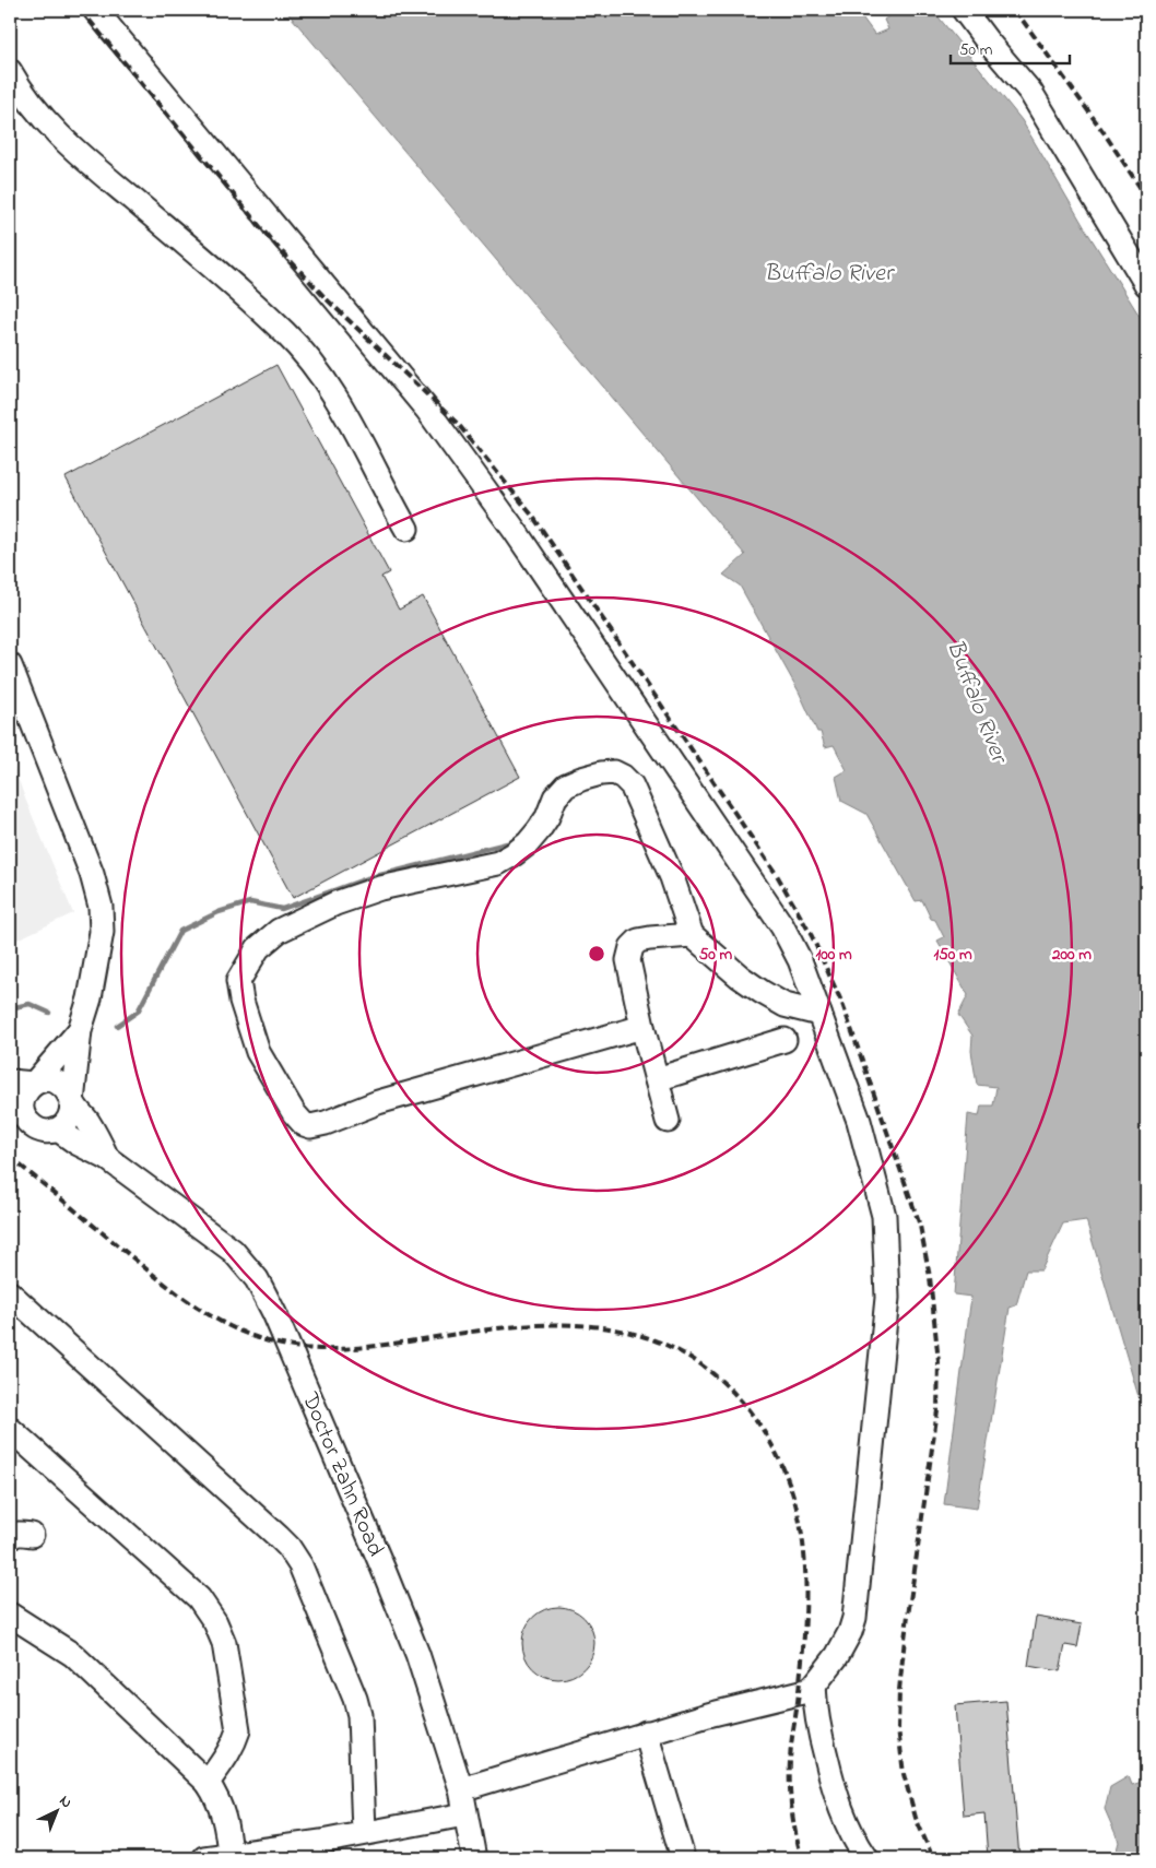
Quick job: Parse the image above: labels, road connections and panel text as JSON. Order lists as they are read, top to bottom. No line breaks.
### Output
{"streets":{"street":["Doctor Zahn Road"]},"water":["Buffalo River"],"scale_bar":"50 m","north":"top right","rings":["50 m","100 m","150 m","200 m"]}
